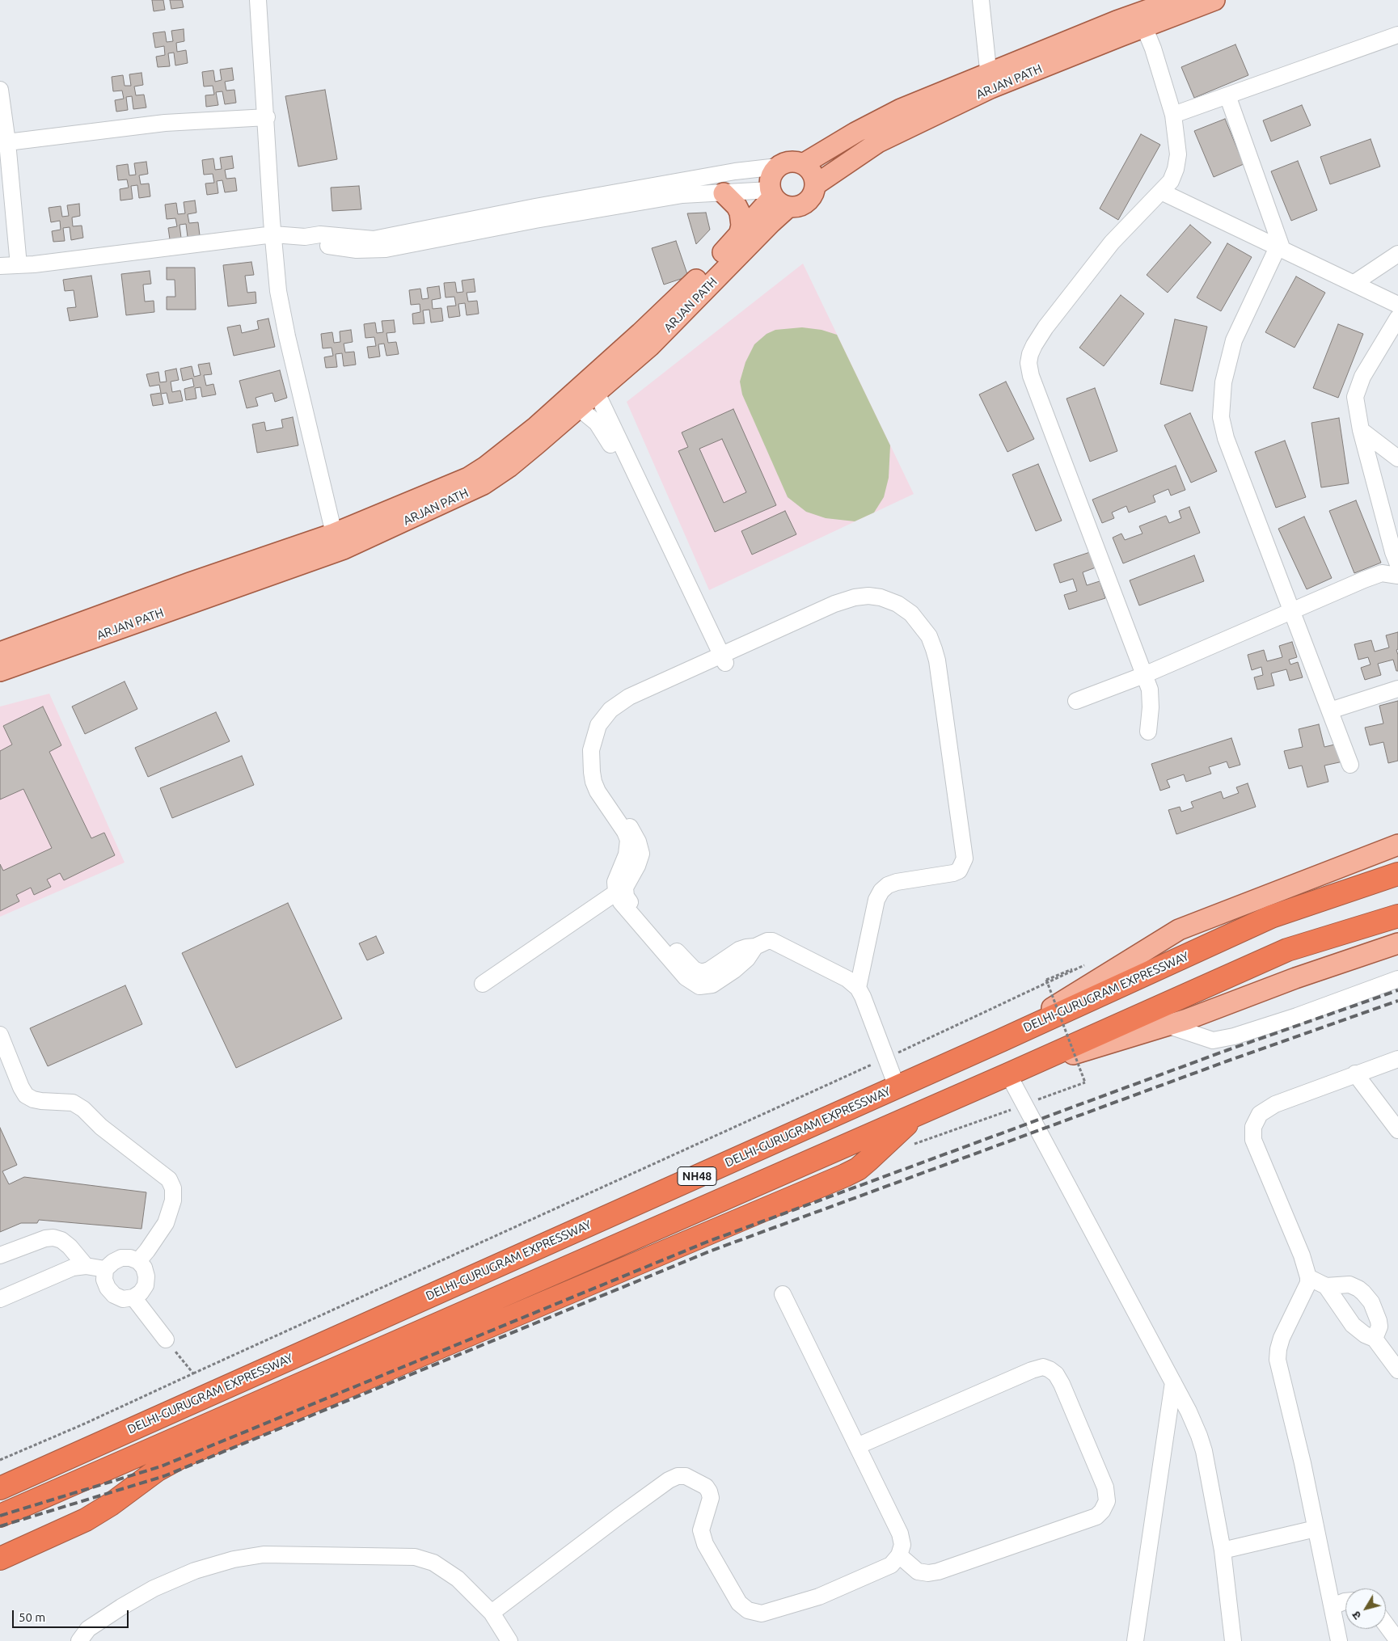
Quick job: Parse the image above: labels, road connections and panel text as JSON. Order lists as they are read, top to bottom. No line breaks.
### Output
{"streets":{"highway":["DELHI-GURUGRAM EXPRESSWAY","NH48"],"main road":["ARJAN PATH"]},"scale_bar":"50 m","north":"bottom left"}
